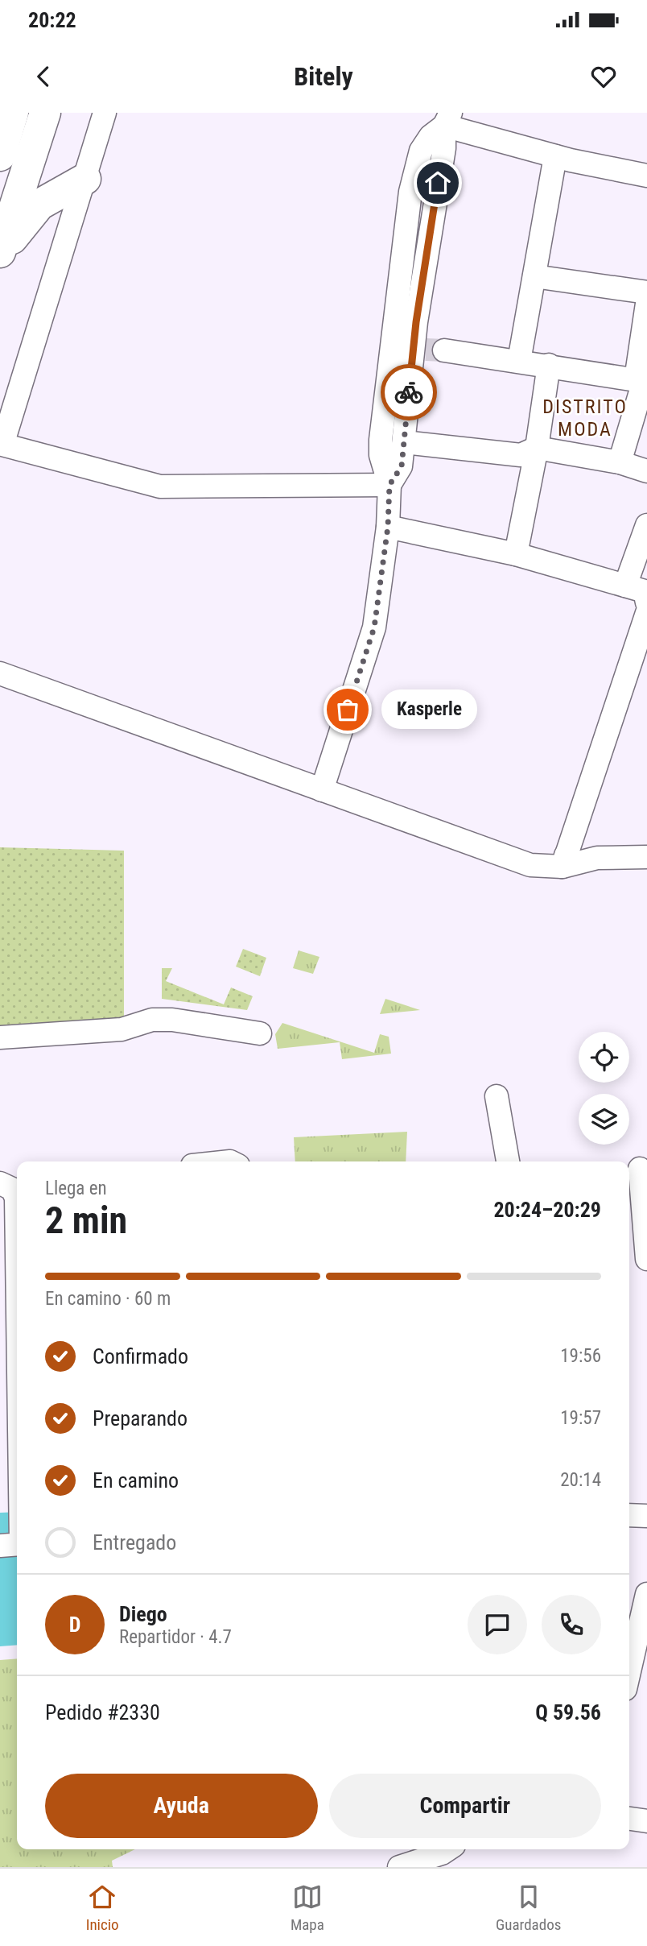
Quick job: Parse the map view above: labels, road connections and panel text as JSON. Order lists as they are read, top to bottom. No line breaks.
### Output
{"districts":["DISTRITO MODA"],"places":["Kasperle"],"page":{"status":"20:22","header":"Bitely","bubble":"Kasperle","heading":["2 min","Llega en","20:24–20:29"],"panel":["Diego","Repartidor · 4.7","Pedido #2330","Q 59.56"],"bar":"En camino · 60 m","list":[["Confirmado","19:56"],["Preparando","19:57"],["En camino","20:14"],"Entregado"],"round":"D","buttons":["Ayuda","Compartir"],"tabs":["Inicio","Mapa","Guardados"]}}
